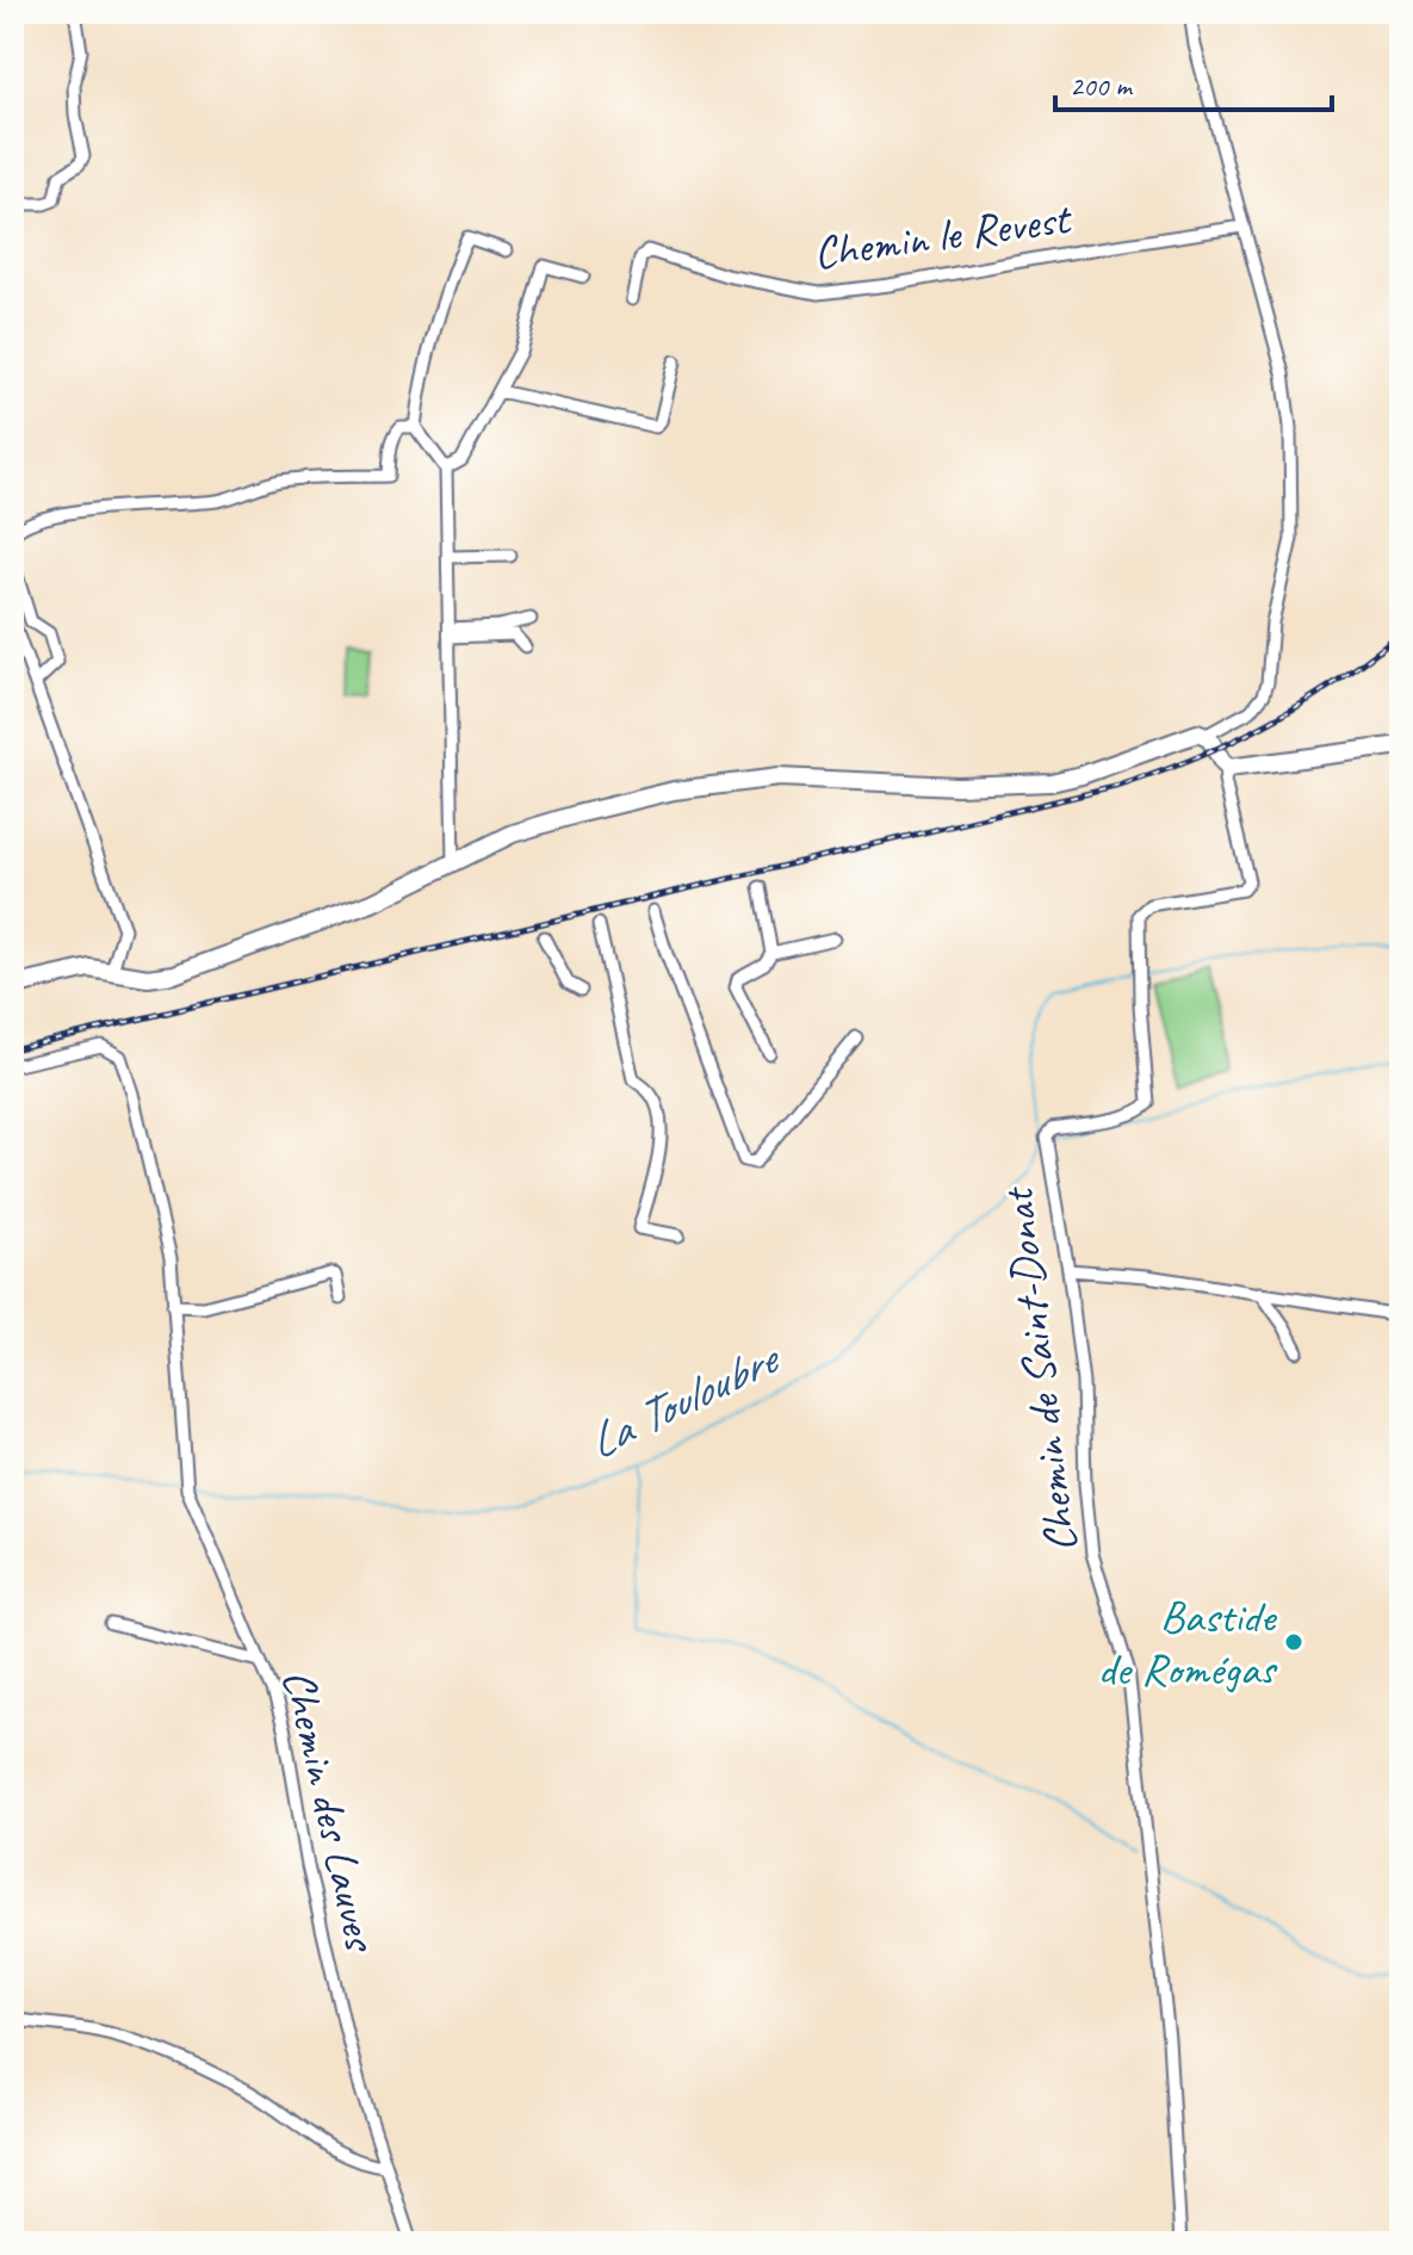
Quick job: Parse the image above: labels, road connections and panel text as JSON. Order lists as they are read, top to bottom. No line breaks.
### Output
{"streets":{"street":["Chemin le Revest","Chemin de Saint-Donat","Chemin des Lauves"]},"water":["La Touloubre"],"places":["Bastide de Romégas"],"scale_bar":"200 m"}
